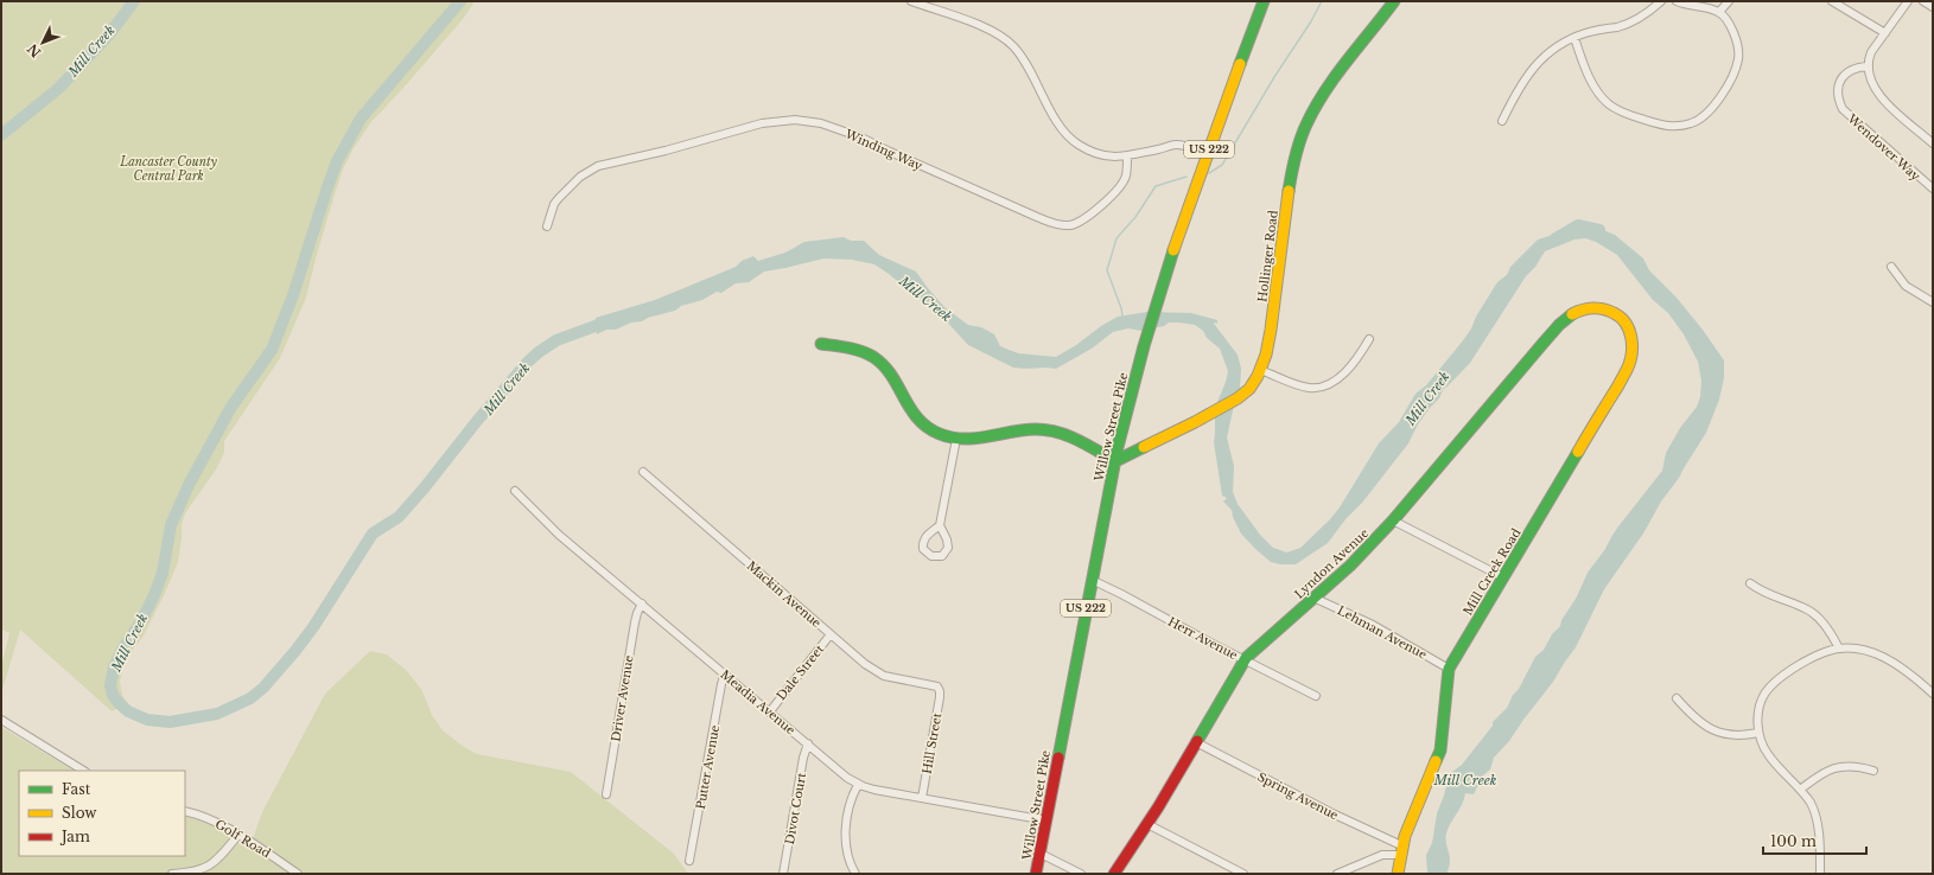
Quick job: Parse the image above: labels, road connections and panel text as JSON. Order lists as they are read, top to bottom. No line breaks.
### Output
{"streets":{"main road":["US 222","Hollinger Road","Willow Street Pike","Lyndon Avenue","Mill Creek Road"],"street":["Wendover Way","Winding Way","Mackin Avenue","Lehman Avenue","Herr Avenue","Dale Street","Driver Avenue","Meadia Avenue","Hill Street","Putter Avenue","Spring Avenue","Divot Court","Golf Road"]},"crossings":[["Hollinger Road","Willow Street Pike"],["Willow Street Pike","Herr Avenue"],["Willow Street Pike","Meadia Avenue"],["Lyndon Avenue","Mill Creek Road"],["Lyndon Avenue","Lehman Avenue"],["Lyndon Avenue","Herr Avenue"],["Lyndon Avenue","Spring Avenue"],["Mill Creek Road","Lehman Avenue"],["Mill Creek Road","Spring Avenue"],["Mackin Avenue","Dale Street"],["Mackin Avenue","Hill Street"],["Dale Street","Meadia Avenue"],["Driver Avenue","Meadia Avenue"],["Meadia Avenue","Hill Street"],["Meadia Avenue","Putter Avenue"],["Meadia Avenue","Divot Court"]],"water":["Mill Creek"],"parks":["Lancaster County Central Park"],"legend":["Fast","Slow","Jam"],"scale_bar":"100 m","north":"bottom left"}
